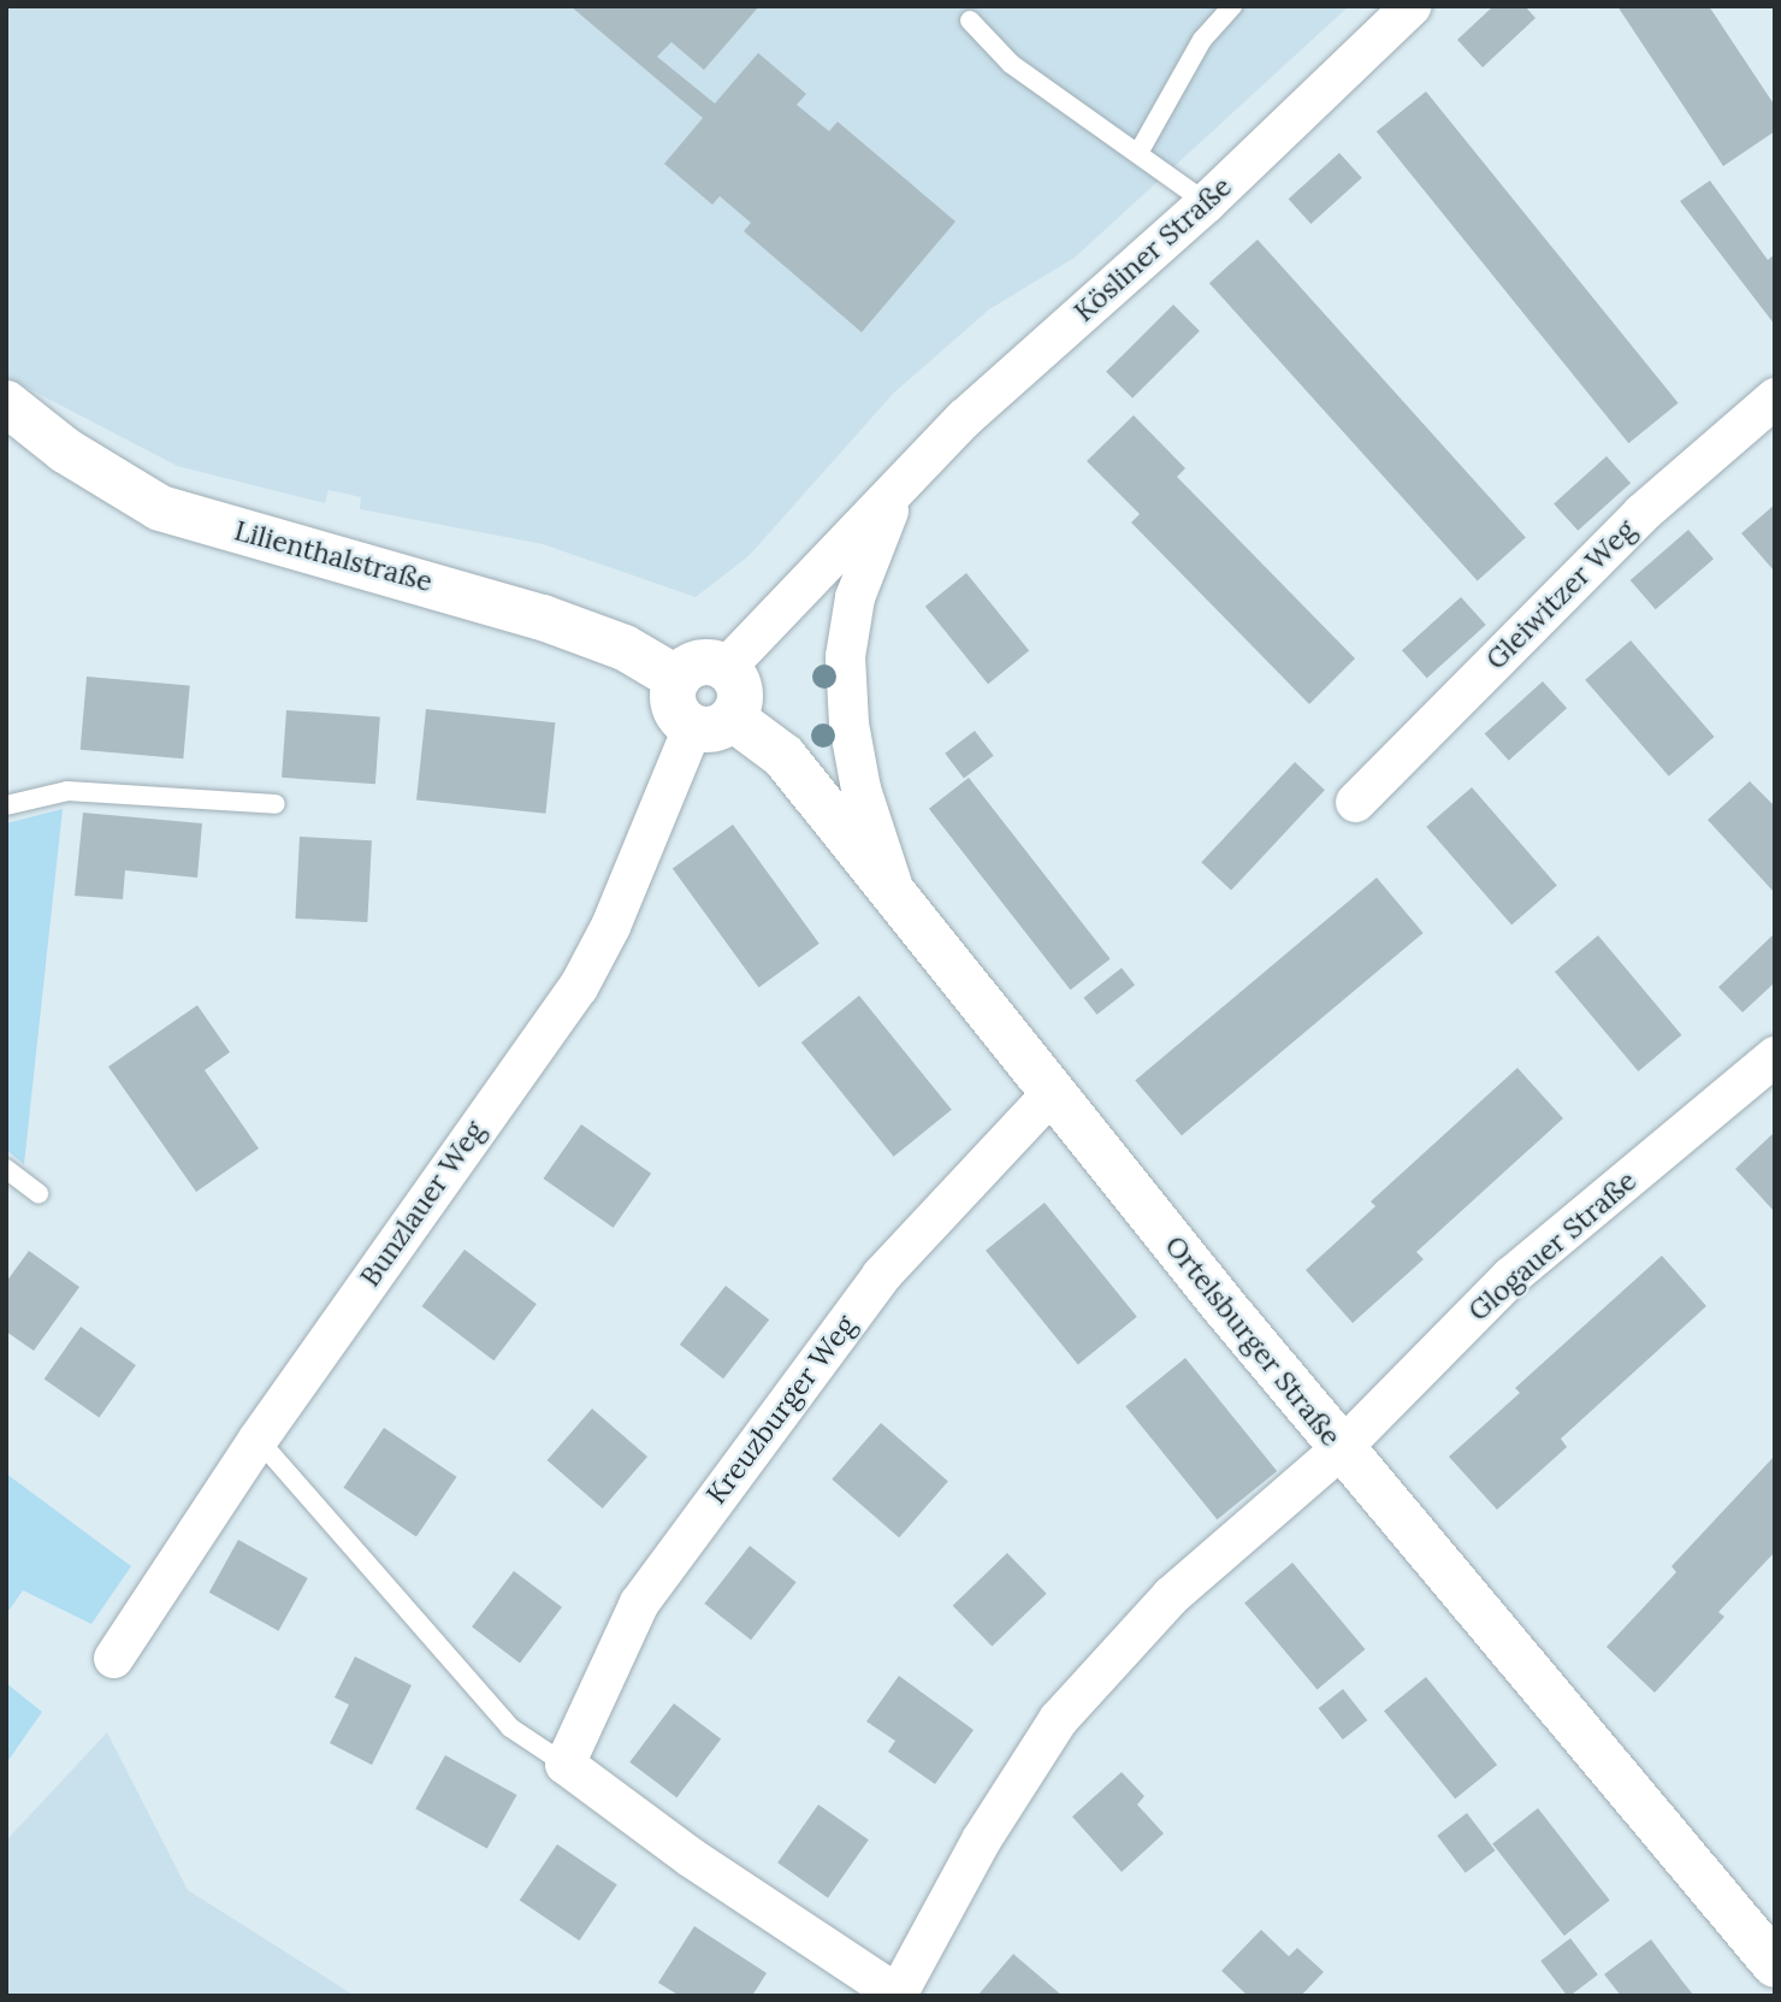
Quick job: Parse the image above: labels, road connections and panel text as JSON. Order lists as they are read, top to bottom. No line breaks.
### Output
{"streets":{"street":["Kösliner Straße","Lilienthalstraße","Gleiwitzer Weg","Bunzlauer Weg","Glogauer Straße","Ortelsburger Straße","Kreuzburger Weg"]},"crossings":[["Kösliner Straße","Lilienthalstraße"],["Kösliner Straße","Bunzlauer Weg"],["Kösliner Straße","Ortelsburger Straße"],["Lilienthalstraße","Bunzlauer Weg"],["Lilienthalstraße","Ortelsburger Straße"],["Bunzlauer Weg","Ortelsburger Straße"],["Glogauer Straße","Ortelsburger Straße"],["Ortelsburger Straße","Kreuzburger Weg"]]}
